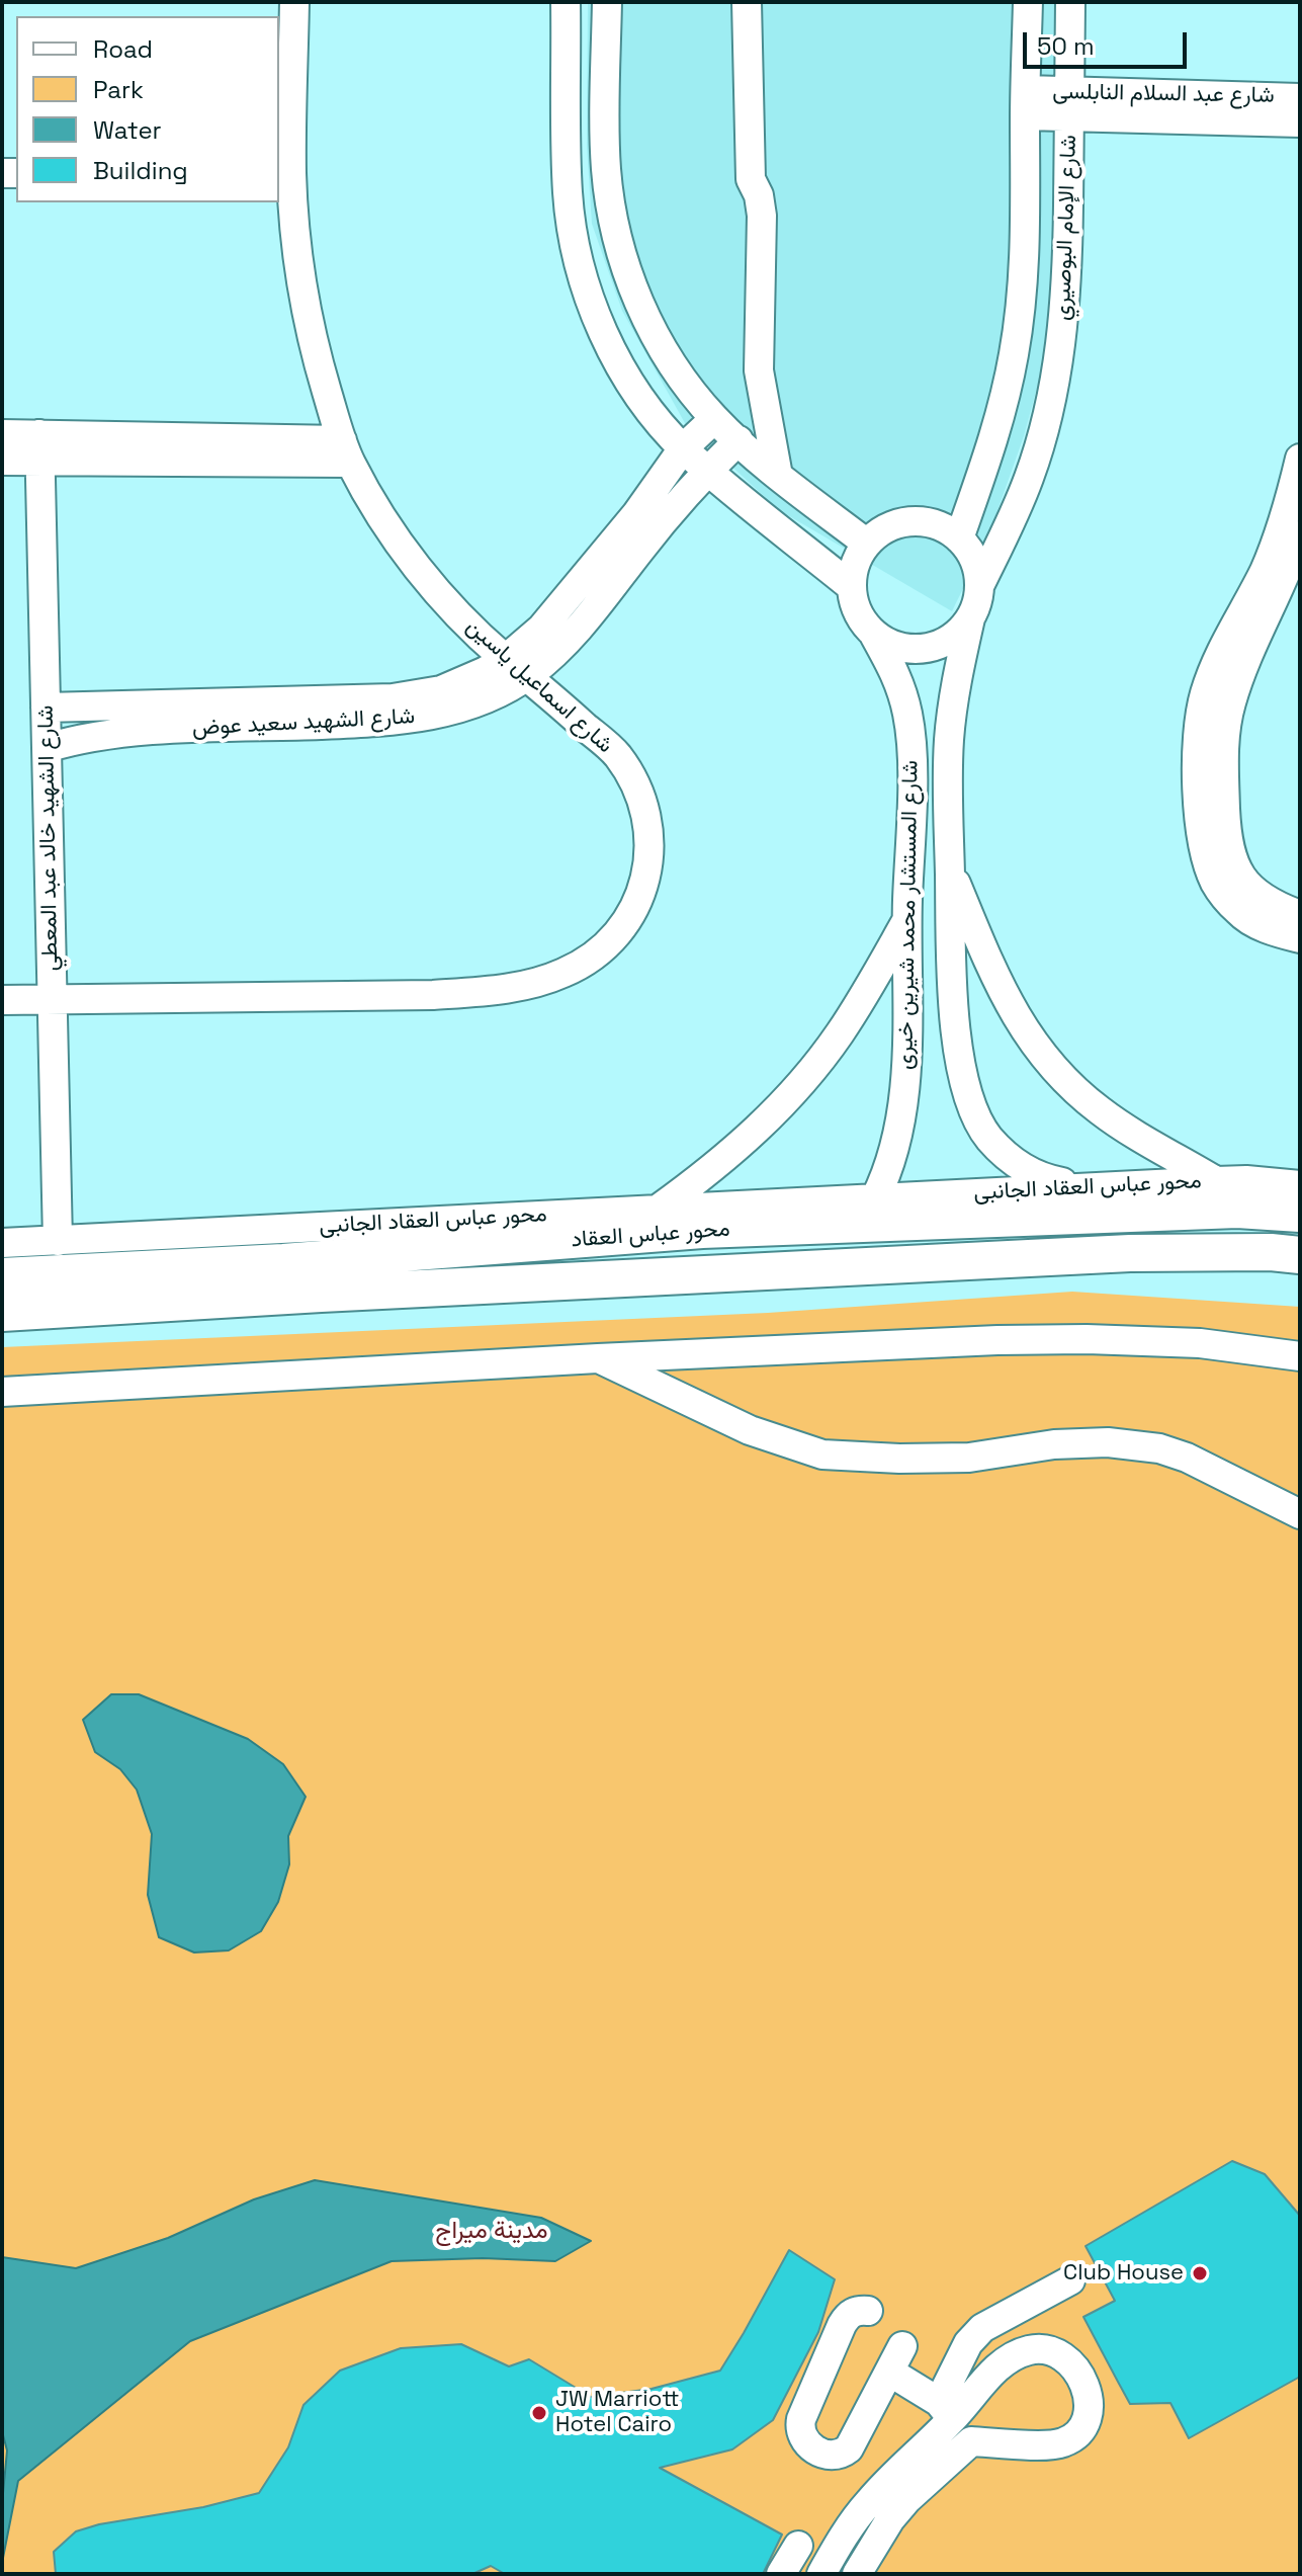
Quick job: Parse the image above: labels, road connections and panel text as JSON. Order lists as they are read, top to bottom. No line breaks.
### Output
{"streets":{"main road":["محور عباس العقاد"],"street":["شارع عبد السلام النابلسى","شارع الإمام البوصيري","شارع اسماعيل ياسين","شارع الشهيد سعيد عوض","شارع الشهيد خالد عبد المعطي","شارع المستشار محمد شيرين خيرى","محور عباس العقاد الجانبى"]},"crossings":[["شارع عبد السلام النابلسى","شارع الإمام البوصيري"],["شارع الإمام البوصيري","شارع المستشار محمد شيرين خيرى"],["شارع اسماعيل ياسين","شارع الشهيد سعيد عوض"],["شارع اسماعيل ياسين","شارع الشهيد خالد عبد المعطي"],["شارع الشهيد سعيد عوض","شارع الشهيد خالد عبد المعطي"],["شارع الشهيد خالد عبد المعطي","محور عباس العقاد الجانبى"],["شارع المستشار محمد شيرين خيرى","محور عباس العقاد الجانبى"],["شارع المستشار محمد شيرين خيرى","محور عباس العقاد"],["محور عباس العقاد الجانبى","محور عباس العقاد"]],"districts":["مدينة ميراج"],"places":["Club House","JW Marriott Hotel Cairo"],"legend":["Road","Park","Water","Building"],"scale_bar":"50 m"}
